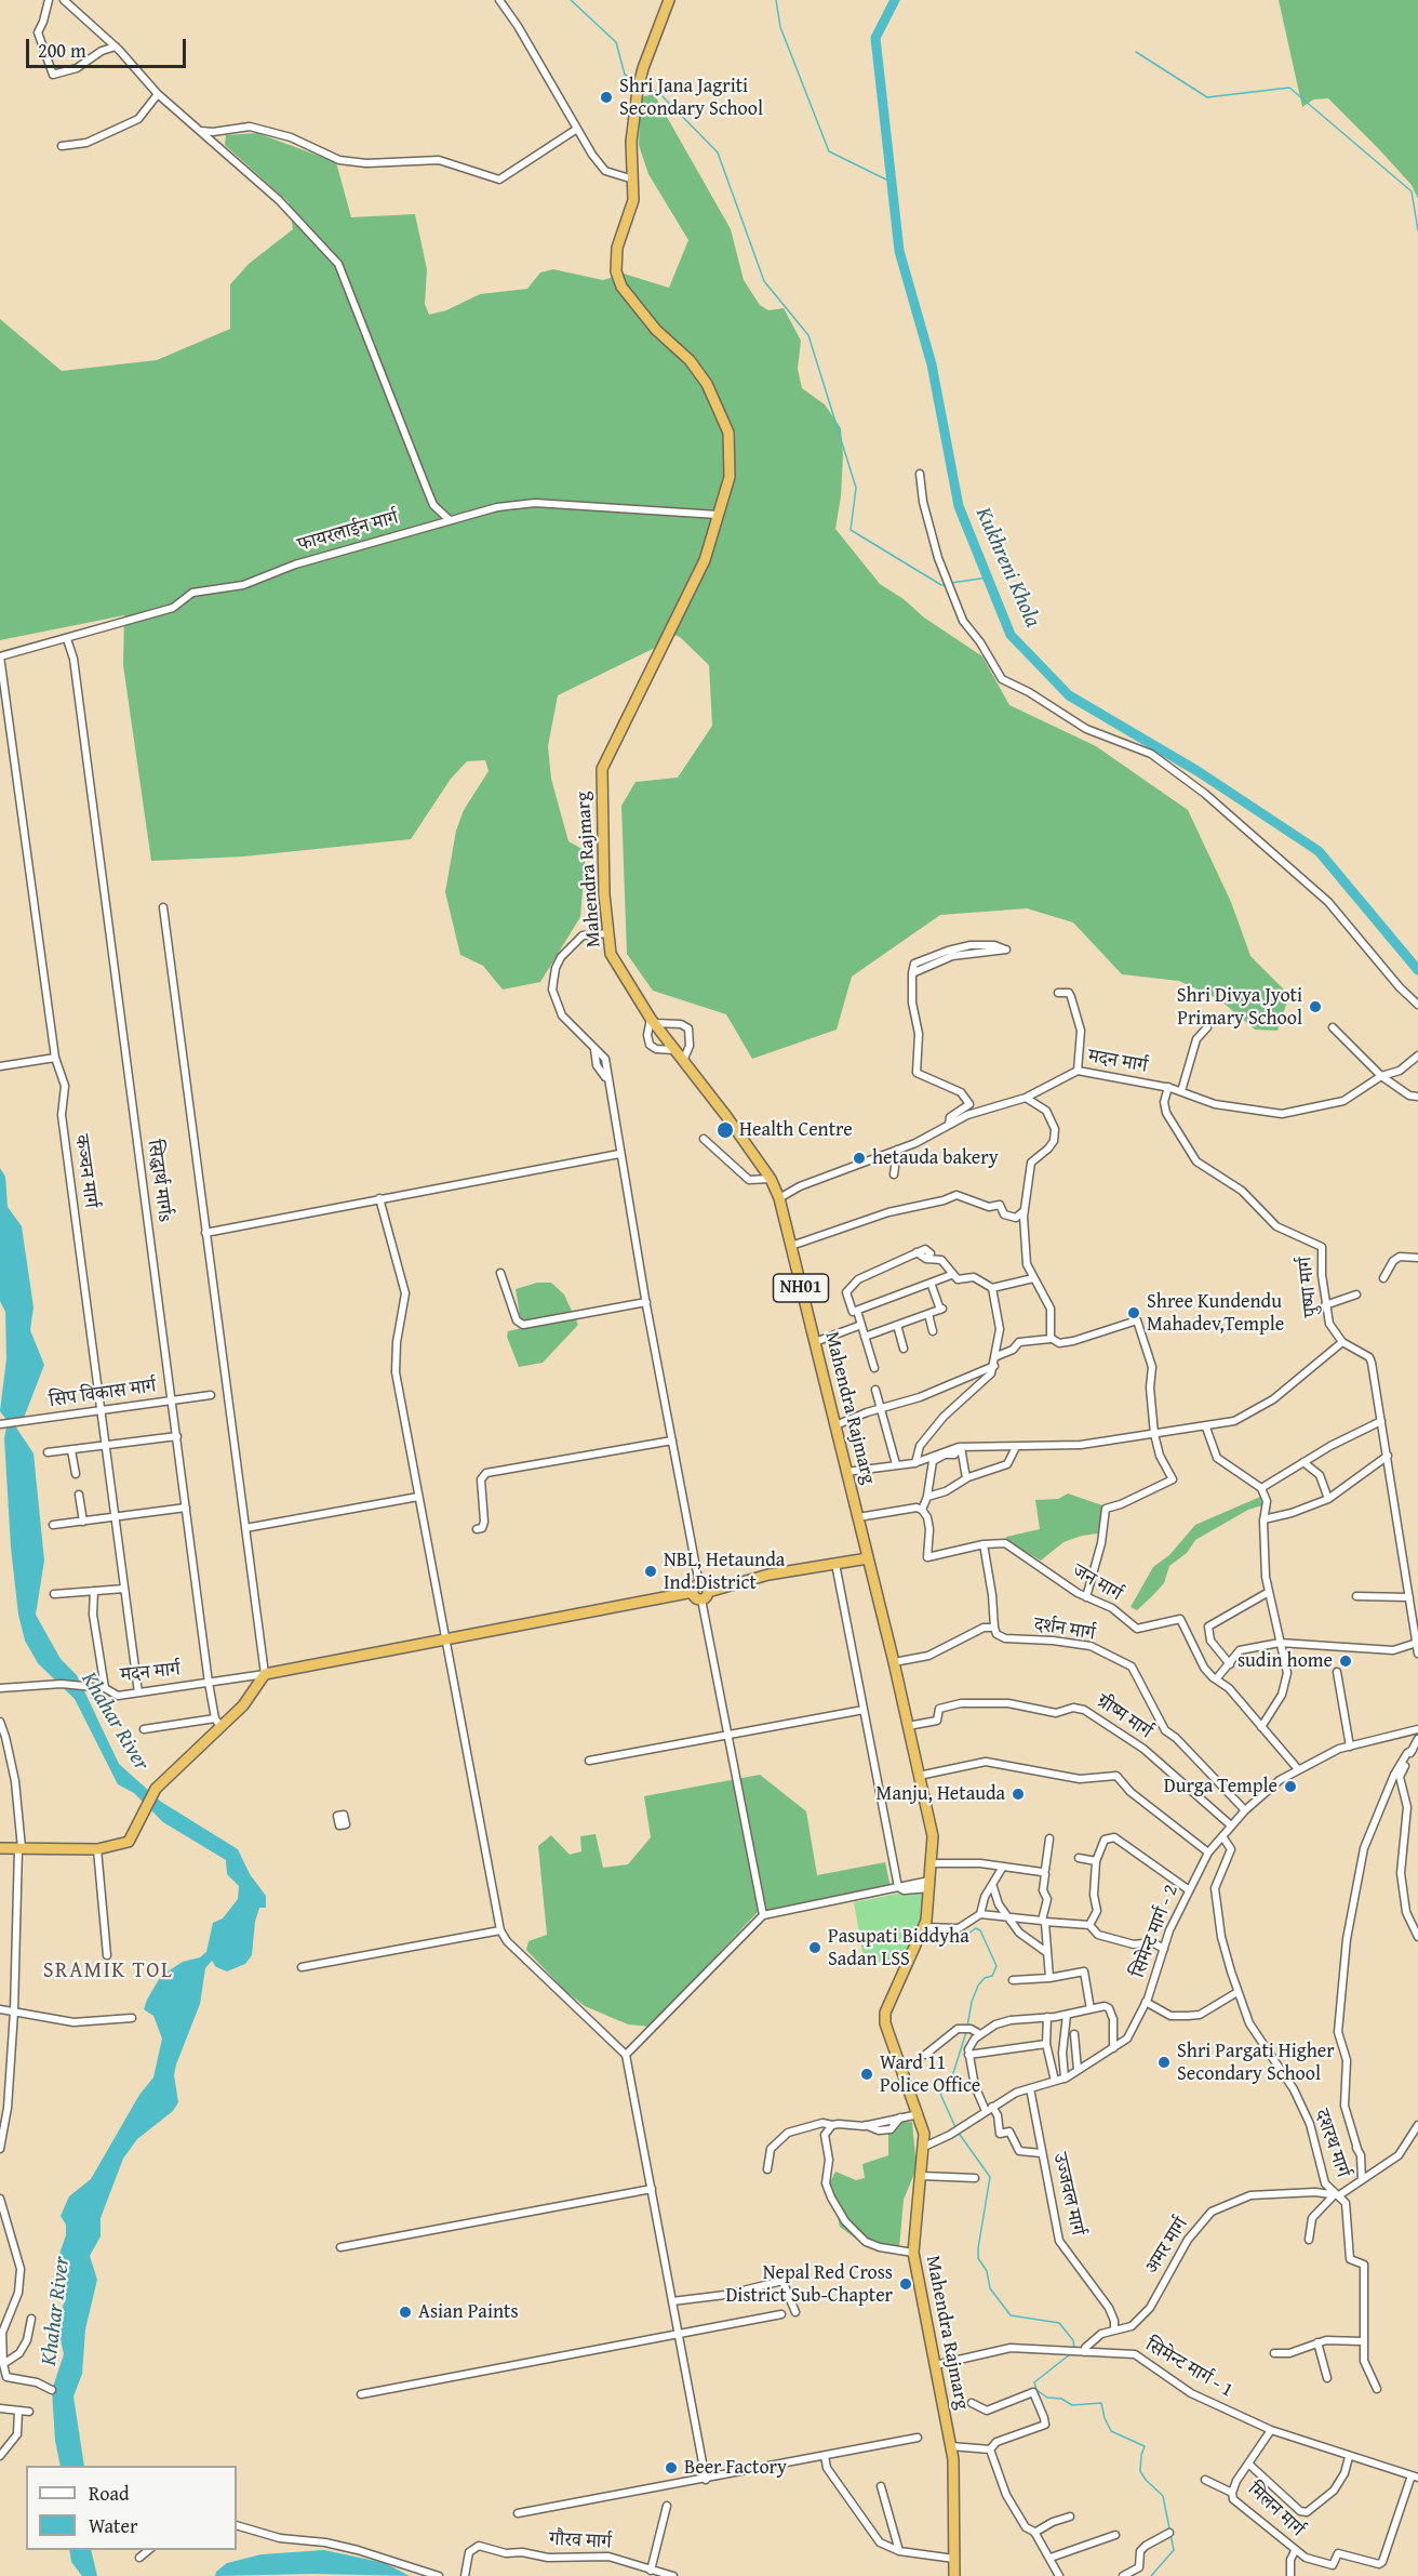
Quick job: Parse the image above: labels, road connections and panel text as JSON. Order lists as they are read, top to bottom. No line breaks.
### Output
{"streets":{"highway":["Mahendra Rajmarg","NH01"],"street":["फायरलाईन मार्ग","मदन मार्ग","कञ्चन मार्ग","सिद्धार्थ मार्गs","पुष्पा मार्ग","सिप विकास मार्ग","जन मार्ग","दर्शन मार्ग","ग्रीष्म मार्ग","सिमेन्ट मार्ग - 2","दशरथ मार्ग","उज्जवल मार्ग","अमर मार्ग","सिमेन्ट मार्ग - 1","मिलन मार्ग","गौरव मार्ग"]},"crossings":[["फायरलाईन मार्ग","Mahendra Rajmarg"],["फायरलाईन मार्ग","कञ्चन मार्ग"],["फायरलाईन मार्ग","सिद्धार्थ मार्गs"],["Mahendra Rajmarg","मदन मार्ग"],["Mahendra Rajmarg","ग्रीष्म मार्ग"],["Mahendra Rajmarg","सिमेन्ट मार्ग - 2"],["Mahendra Rajmarg","सिमेन्ट मार्ग - 1"],["मदन मार्ग","कञ्चन मार्ग"],["मदन मार्ग","सिद्धार्थ मार्गs"],["मदन मार्ग","पुष्पा मार्ग"],["कञ्चन मार्ग","सिप विकास मार्ग"],["सिद्धार्थ मार्गs","सिप विकास मार्ग"],["जन मार्ग","सिमेन्ट मार्ग - 2"],["दर्शन मार्ग","सिमेन्ट मार्ग - 2"],["ग्रीष्म मार्ग","सिमेन्ट मार्ग - 2"],["सिमेन्ट मार्ग - 2","दशरथ मार्ग"],["सिमेन्ट मार्ग - 2","उज्जवल मार्ग"],["दशरथ मार्ग","अमर मार्ग"],["उज्जवल मार्ग","अमर मार्ग"],["अमर मार्ग","सिमेन्ट मार्ग - 1"],["सिमेन्ट मार्ग - 1","मिलन मार्ग"]],"districts":["SRAMIK TOL"],"water":["Kukhreni Khola","Khahar River"],"places":["Shri Jana Jagriti Secondary School","Shri Divya Jyoti Primary School","Health Centre","hetauda bakery","Shree Kundendu Mahadev,Temple","NBL, Hetaunda Ind.District","sudin home","Durga Temple","Manju, Hetauda","Pasupati Biddyha Sadan LSS","Shri Pargati Higher Secondary School","Ward 11 Police Office","Nepal Red Cross District Sub-Chapter","Asian Paints","Beer Factory"],"legend":["Road","Water"],"scale_bar":"200 m"}
